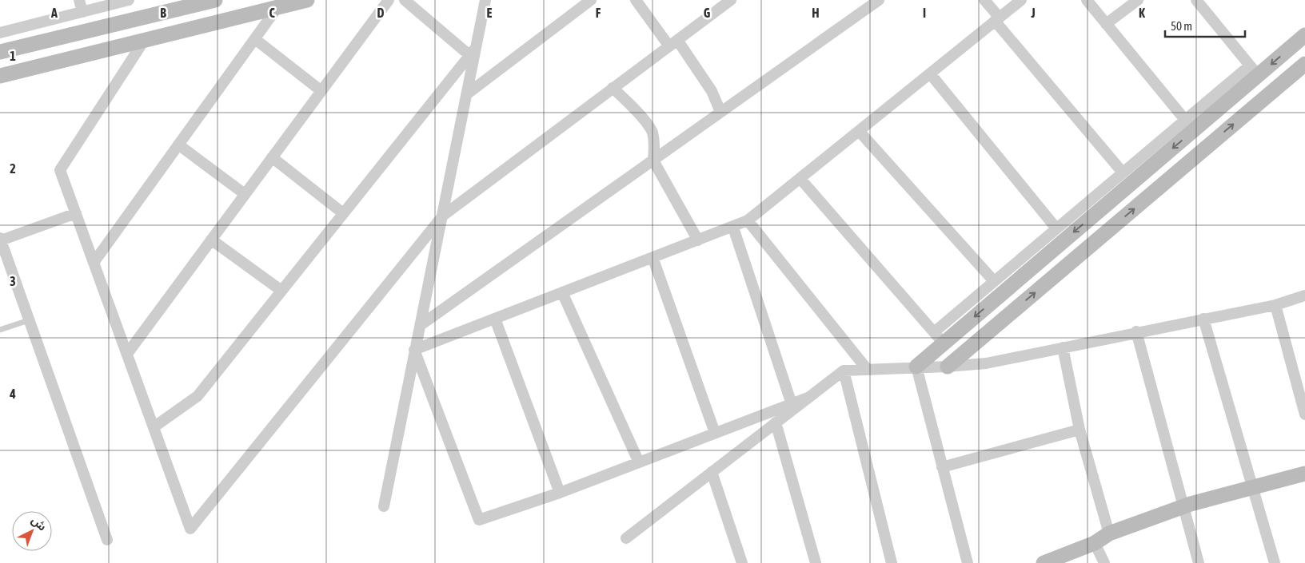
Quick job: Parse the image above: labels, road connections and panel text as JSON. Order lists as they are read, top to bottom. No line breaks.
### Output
{"scale_bar":"50 m","north":"top right","grid":{"columns":["A","B","C","D","E","F","G","H","I","J","K"],"rows":["1","2","3","4"]}}
